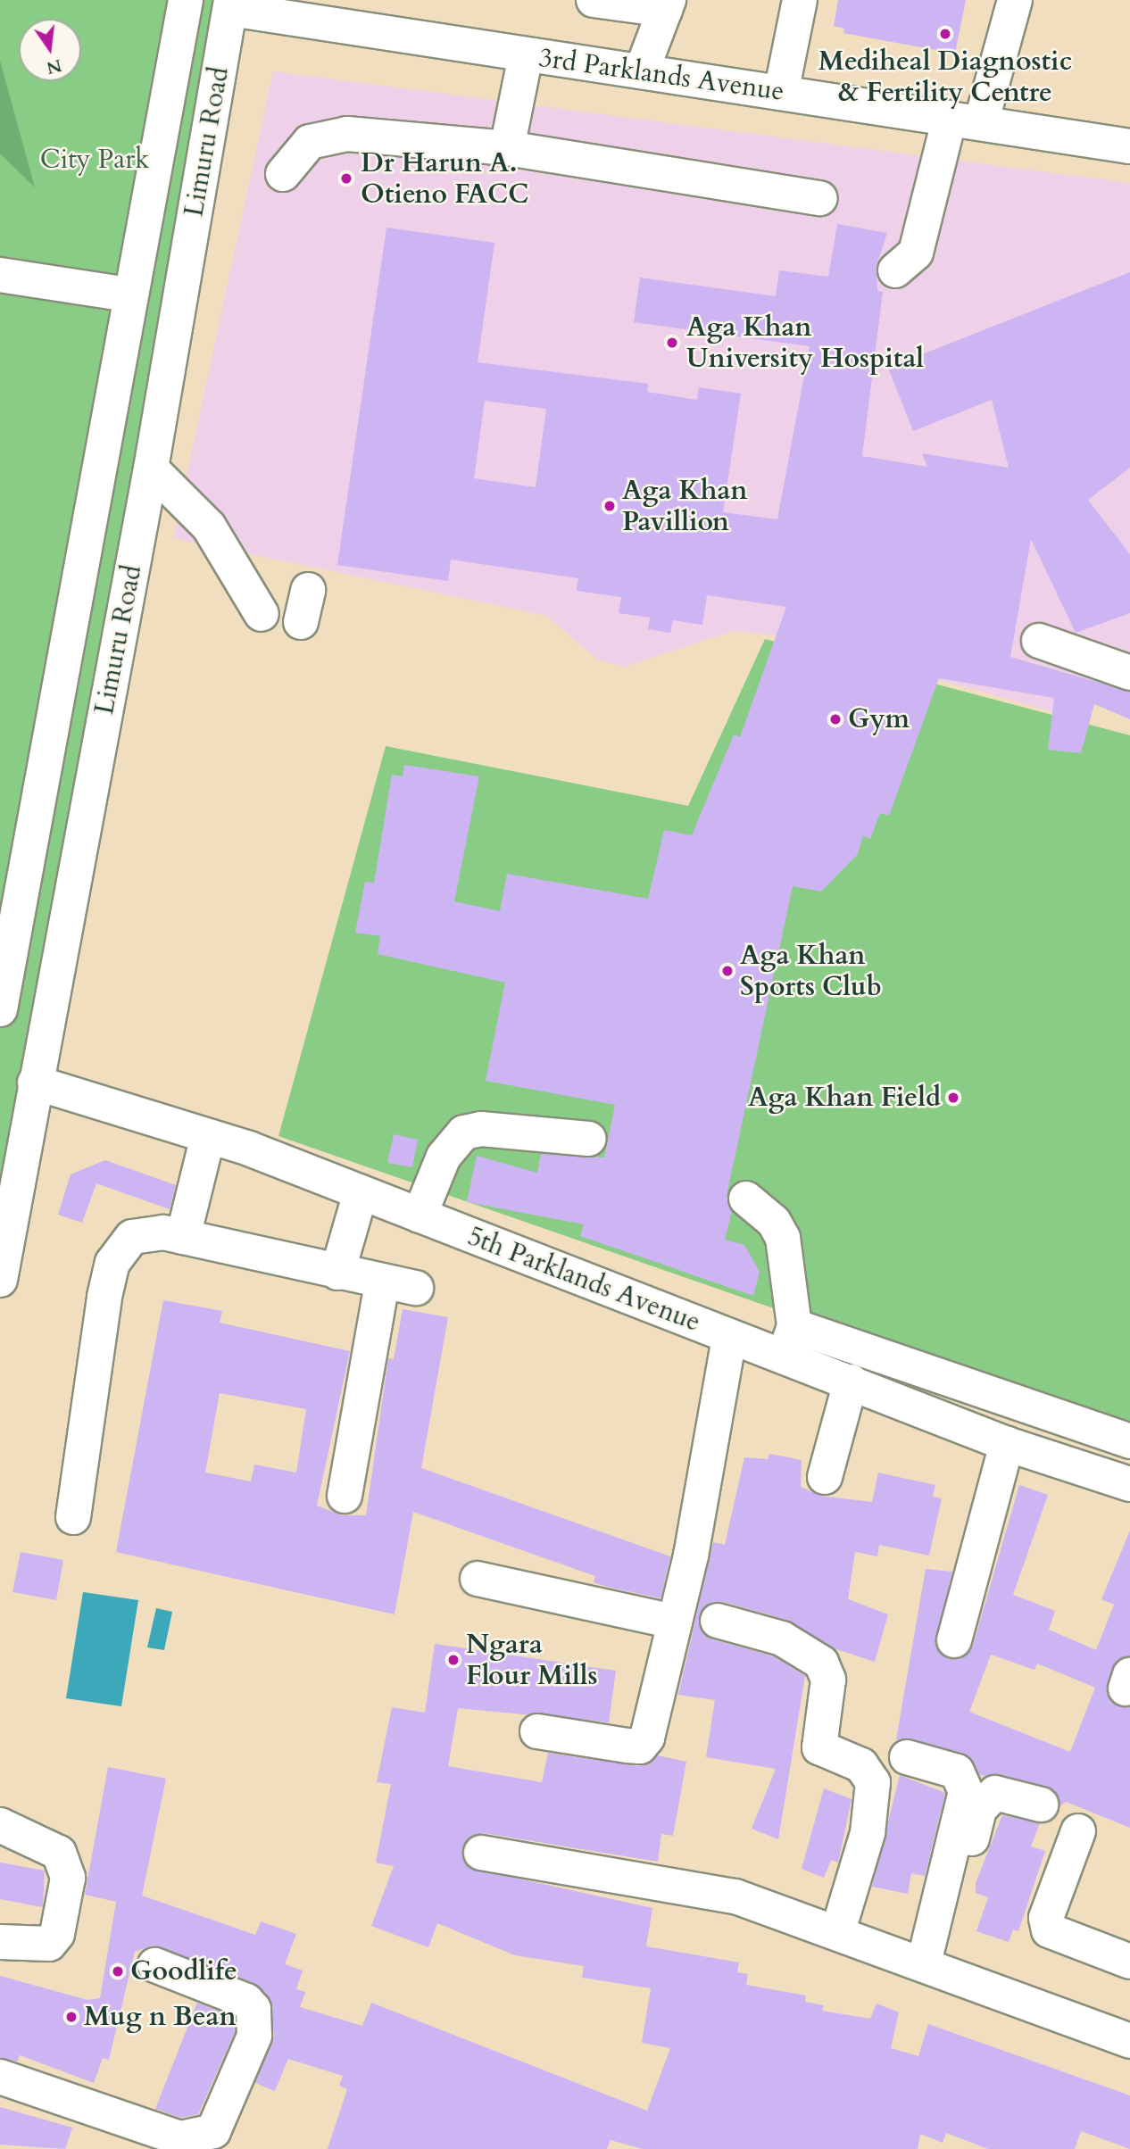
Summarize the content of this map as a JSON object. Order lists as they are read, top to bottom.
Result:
{
  "streets": {
    "street": ["3rd Parklands Avenue", "Limuru Road", "5th Parklands Avenue"]
  },
  "crossings": [
    ["3rd Parklands Avenue", "Limuru Road"],
    ["Limuru Road", "5th Parklands Avenue"]
  ],
  "parks": ["City Park"],
  "places": [
    "Mediheal Diagnostic & Fertility Centre",
    "Dr Harun A. Otieno FACC",
    "Aga Khan University Hospital",
    "Aga Khan Pavillion",
    "Gym",
    "Aga Khan Sports Club",
    "Aga Khan Field",
    "Ngara Flour Mills",
    "Goodlife",
    "Mug n Bean"
  ],
  "north": "bottom"
}
